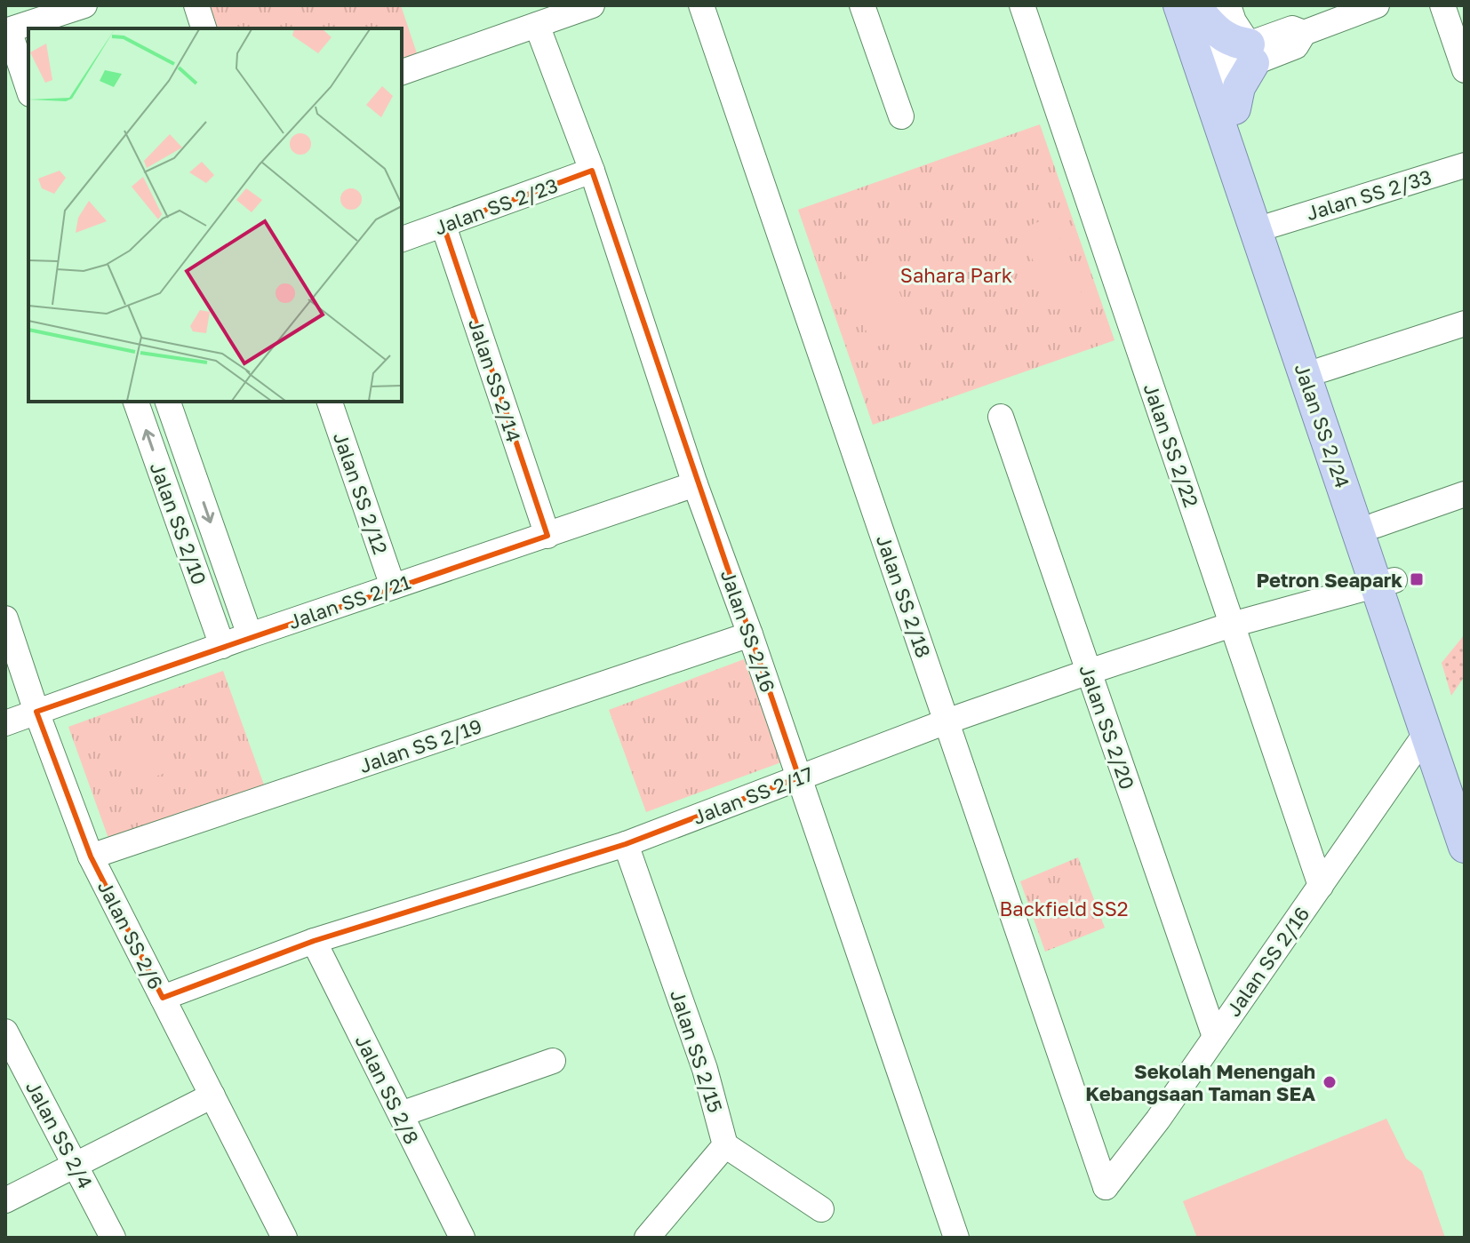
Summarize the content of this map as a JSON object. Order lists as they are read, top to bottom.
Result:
{
  "streets": {
    "main road": ["Jalan SS 2/24"],
    "street": [
      "Jalan SS 2/33",
      "Jalan SS 2/23",
      "Jalan SS 2/14",
      "Jalan SS 2/22",
      "Jalan SS 2/12",
      "Jalan SS 2/10",
      "Jalan SS 2/18",
      "Jalan SS 2/21",
      "Jalan SS 2/16",
      "Jalan SS 2/20",
      "Jalan SS 2/19",
      "Jalan SS 2/17",
      "Jalan SS 2/6",
      "Jalan SS 2/15",
      "Jalan SS 2/8",
      "Jalan SS 2/4"
    ]
  },
  "crossings": [
    ["Jalan SS 2/33", "Jalan SS 2/24"],
    ["Jalan SS 2/23", "Jalan SS 2/14"],
    ["Jalan SS 2/23", "Jalan SS 2/16"],
    ["Jalan SS 2/14", "Jalan SS 2/21"],
    ["Jalan SS 2/24", "Jalan SS 2/16"],
    ["Jalan SS 2/24", "Jalan SS 2/17"],
    ["Jalan SS 2/22", "Jalan SS 2/16"],
    ["Jalan SS 2/22", "Jalan SS 2/17"],
    ["Jalan SS 2/12", "Jalan SS 2/21"],
    ["Jalan SS 2/10", "Jalan SS 2/21"],
    ["Jalan SS 2/18", "Jalan SS 2/16"],
    ["Jalan SS 2/18", "Jalan SS 2/17"],
    ["Jalan SS 2/21", "Jalan SS 2/16"],
    ["Jalan SS 2/21", "Jalan SS 2/6"],
    ["Jalan SS 2/16", "Jalan SS 2/20"],
    ["Jalan SS 2/16", "Jalan SS 2/19"],
    ["Jalan SS 2/16", "Jalan SS 2/17"],
    ["Jalan SS 2/20", "Jalan SS 2/17"],
    ["Jalan SS 2/19", "Jalan SS 2/6"],
    ["Jalan SS 2/17", "Jalan SS 2/6"],
    ["Jalan SS 2/17", "Jalan SS 2/15"],
    ["Jalan SS 2/17", "Jalan SS 2/8"]
  ],
  "parks": ["Sahara Park", "Backfield SS2"],
  "places": {
    "transit": ["Petron Seapark"],
    "other": ["Sekolah Menengah Kebangsaan Taman SEA"]
  }
}
